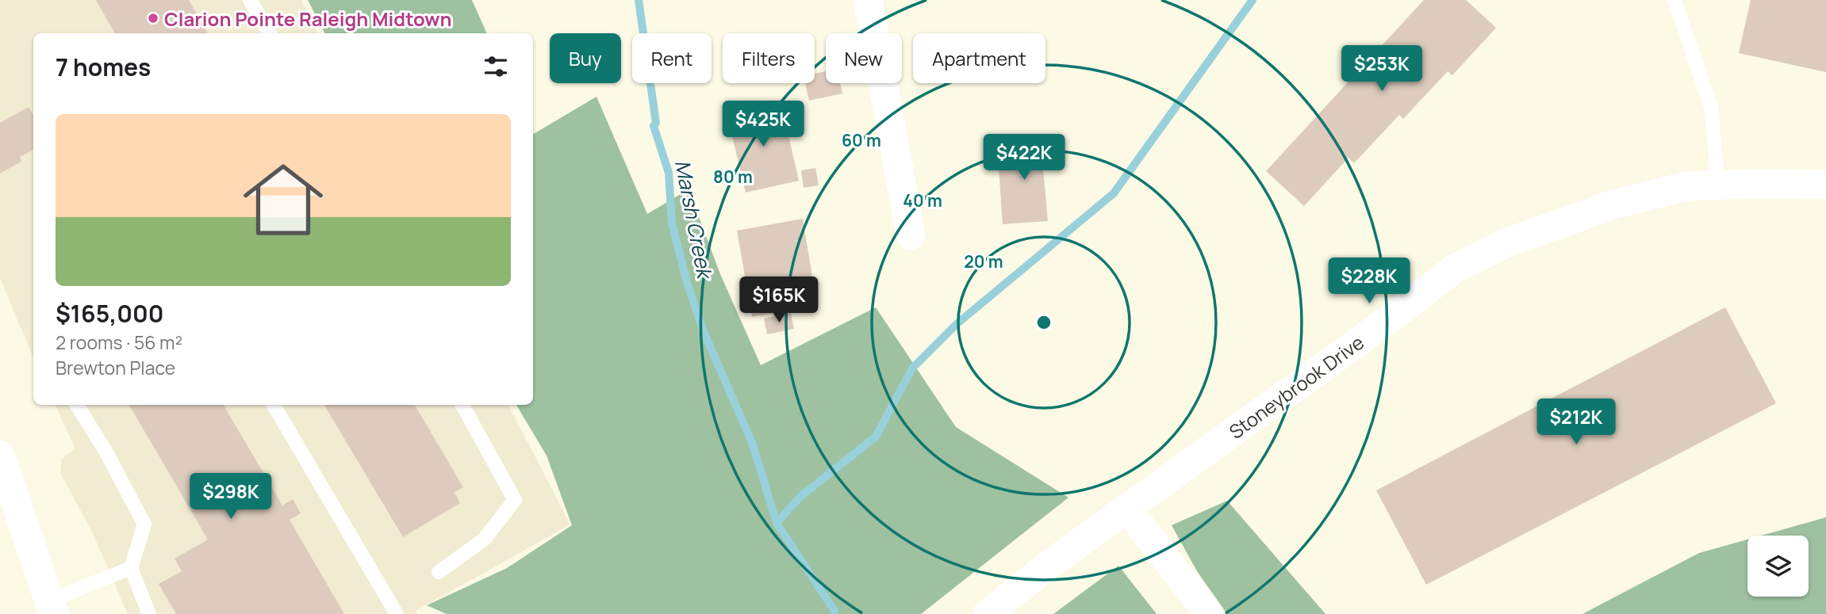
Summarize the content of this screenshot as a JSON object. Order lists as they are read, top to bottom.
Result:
{
  "streets": {
    "street": ["Stoneybrook Drive"]
  },
  "water": ["Marsh Creek"],
  "places": ["Clarion Pointe Raleigh Midtown"],
  "page": {
    "chip": [
      "Buy",
      "Rent",
      "Filters",
      "New",
      "Apartment"
    ],
    "heading": "7 homes",
    "price": [
      "$253K",
      "$425K",
      "$422K",
      "$228K",
      "$165K",
      "$212K",
      "$298K"
    ],
    "list": [
      {
        "name": "$165,000",
        "note": "2 rooms · 56 m² · Brewton Place"
      }
    ]
  },
  "rings": [
    "60 m",
    "80 m",
    "40 m",
    "20 m"
  ]
}
